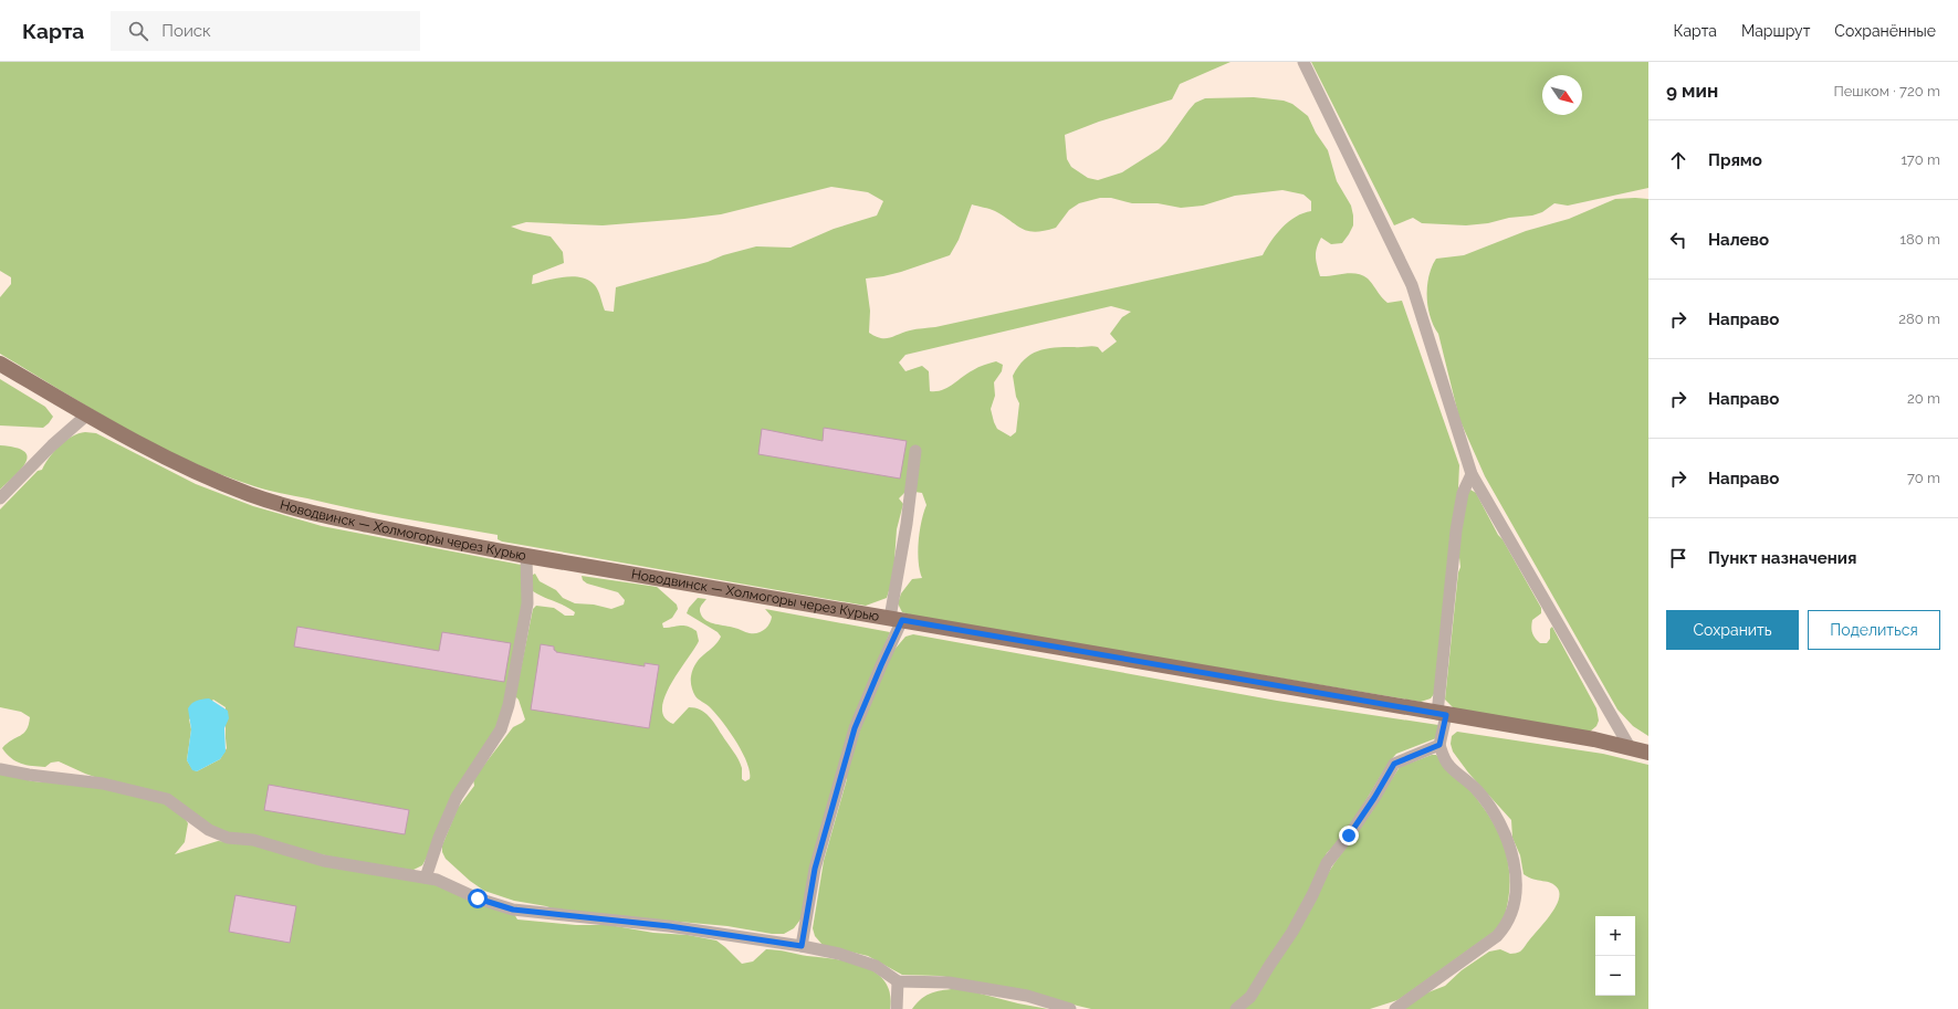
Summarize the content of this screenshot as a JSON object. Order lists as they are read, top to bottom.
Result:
{
  "streets": {
    "main road": ["Новодвинск — Холмогоры через Курью"]
  },
  "north": "bottom right",
  "page": {
    "header": "Карта",
    "search": "Поиск",
    "nav": ["Карта", "Маршрут", "Сохранённые"],
    "heading": ["9 мин", "Пешком · 720 m"],
    "list": [
      ["Прямо", "170 m"],
      ["Налево", "180 m"],
      ["Направо", "280 m"],
      ["Направо", "20 m"],
      ["Направо", "70 m"],
      "Пункт назначения"
    ],
    "buttons": ["Сохранить", "Поделиться"],
    "map_buttons": ["+", "−"]
  }
}
